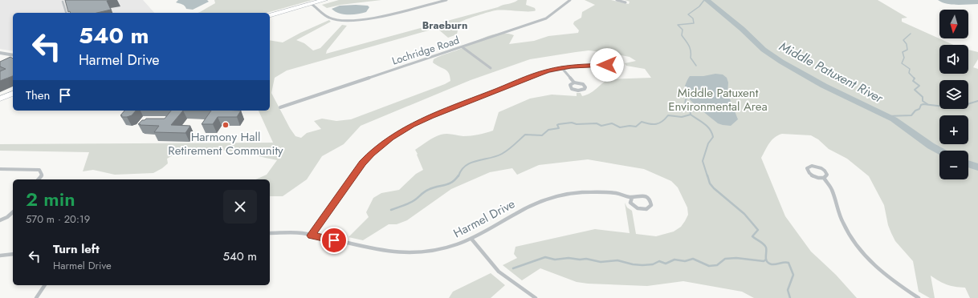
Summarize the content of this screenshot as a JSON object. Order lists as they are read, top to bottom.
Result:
{
  "streets": {
    "street": ["Lochridge Road", "Harmel Drive"]
  },
  "districts": ["Braeburn"],
  "water": ["Middle Patuxent River"],
  "parks": ["Middle Patuxent Environmental Area"],
  "places": ["Harmony Hall Retirement Community"],
  "north": "bottom",
  "page": {
    "map_buttons": ["+", "−"],
    "turn": ["540 m", "Harmel Drive"],
    "then": "Then",
    "heading": ["2 min", "570 m · 20:19"],
    "list": [
      {
        "name": "Turn left",
        "note": "Harmel Drive",
        "value": "540 m"
      }
    ]
  }
}
